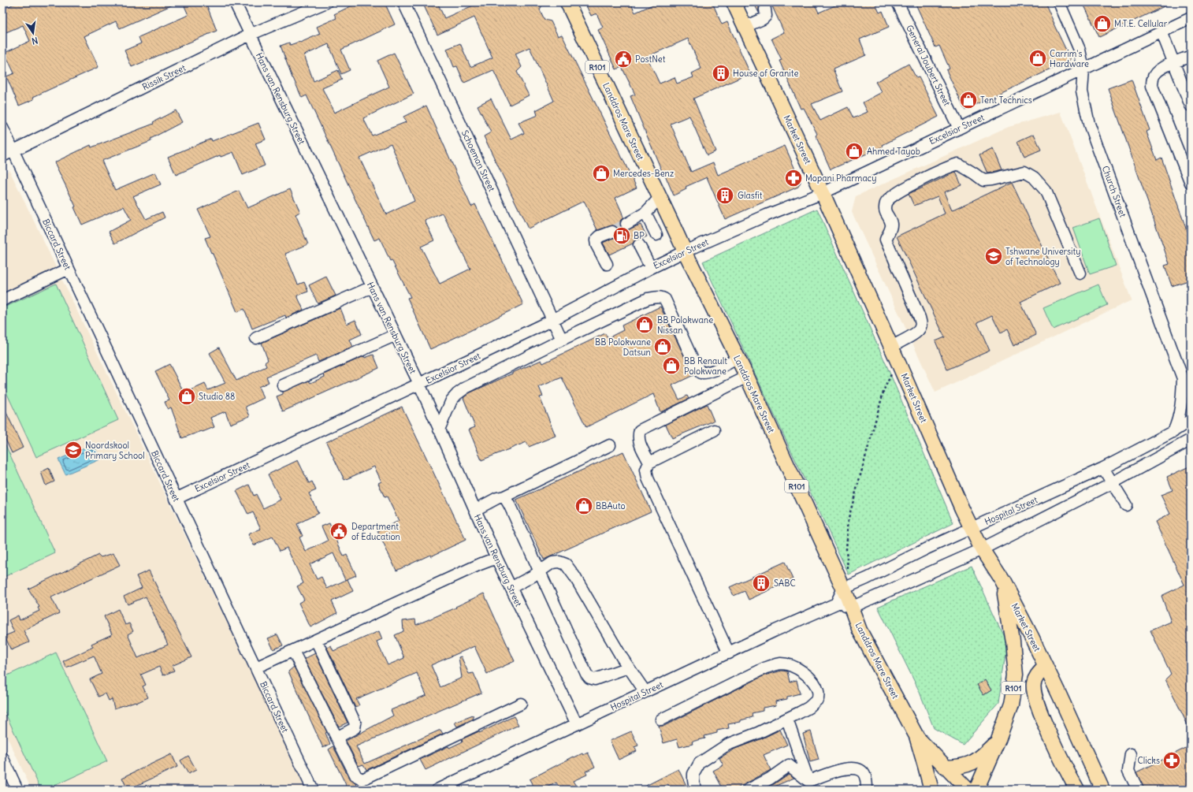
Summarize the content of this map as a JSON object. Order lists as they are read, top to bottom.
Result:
{
  "streets": {
    "main road": ["R101", "Landdros Mare Street", "Market Street"],
    "street": [
      "General Joubert Street",
      "Rissik Street",
      "Hans van Rensburg Street",
      "Excelsior Street",
      "Schoeman Street",
      "Church Street",
      "Biccard Street",
      "Hospital Street"
    ]
  },
  "crossings": [
    ["General Joubert Street", "Excelsior Street"],
    ["R101", "Market Street"],
    ["Rissik Street", "Hans van Rensburg Street"],
    ["Rissik Street", "Biccard Street"],
    ["Hans van Rensburg Street", "Excelsior Street"],
    ["Hans van Rensburg Street", "Hospital Street"],
    ["Landdros Mare Street", "Excelsior Street"],
    ["Landdros Mare Street", "Hospital Street"],
    ["Excelsior Street", "Market Street"],
    ["Excelsior Street", "Schoeman Street"],
    ["Excelsior Street", "Church Street"],
    ["Excelsior Street", "Biccard Street"],
    ["Market Street", "Hospital Street"],
    ["Church Street", "Hospital Street"]
  ],
  "places": {
    "shop": [
      "M.T.E. Cellular",
      "Carrim's Hardware",
      "Tent Technics",
      "Ahmed Tayob",
      "Mercedes-Benz",
      "BB Polokwane Nissan",
      "BB Polokwane Datsun",
      "BB Renault Polokwane",
      "Studio 88",
      "BBAuto"
    ],
    "public building": ["PostNet", "Department of Education"],
    "building": ["House of Granite", "Glasfit", "SABC"],
    "pharmacy": ["Mopani Pharmacy", "Clicks"],
    "fuel station": ["BP"],
    "school or university": ["Tshwane University of Technology", "Noordskool Primary School"]
  },
  "north": "bottom"
}
